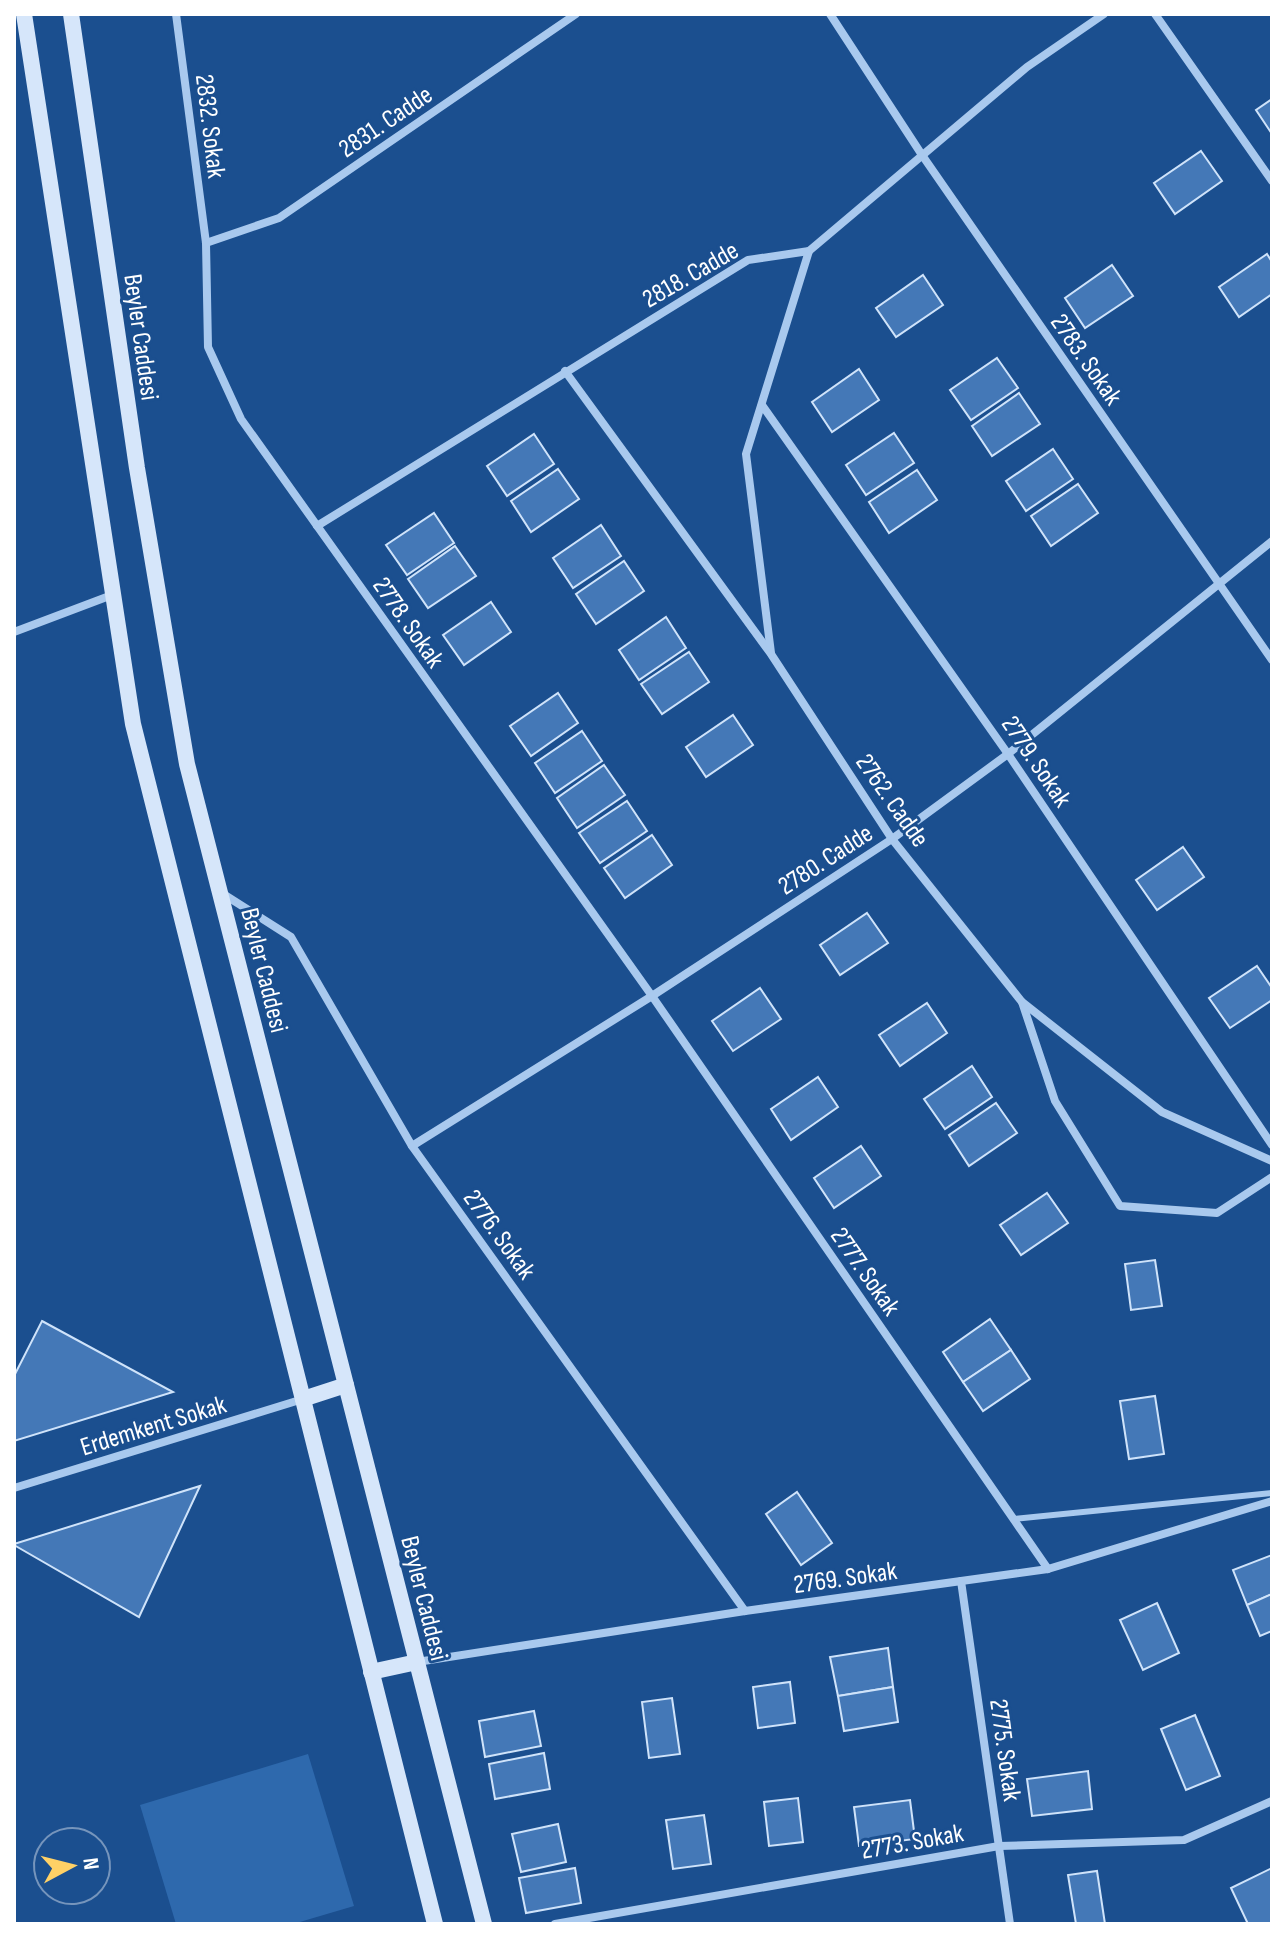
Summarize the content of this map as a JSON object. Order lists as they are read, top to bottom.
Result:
{
  "streets": {
    "main road": ["Beyler Caddesi"],
    "street": [
      "2831. Cadde",
      "2832. Sokak",
      "2818. Cadde",
      "2783. Sokak",
      "2778. Sokak",
      "2779. Sokak",
      "2762. Cadde",
      "2780. Cadde",
      "2776. Sokak",
      "2777. Sokak",
      "Erdemkent Sokak",
      "2769. Sokak",
      "2775. Sokak",
      "2773. Sokak"
    ]
  },
  "crossings": [
    ["2831. Cadde", "2832. Sokak"],
    ["2831. Cadde", "2778. Sokak"],
    ["2832. Sokak", "2778. Sokak"],
    ["2818. Cadde", "2778. Sokak"],
    ["2818. Cadde", "2762. Cadde"],
    ["Beyler Caddesi", "2776. Sokak"],
    ["Beyler Caddesi", "2769. Sokak"],
    ["2783. Sokak", "2780. Cadde"],
    ["2778. Sokak", "2780. Cadde"],
    ["2778. Sokak", "2777. Sokak"],
    ["2779. Sokak", "2780. Cadde"],
    ["2762. Cadde", "2780. Cadde"],
    ["2780. Cadde", "2776. Sokak"],
    ["2780. Cadde", "2777. Sokak"],
    ["2776. Sokak", "2769. Sokak"],
    ["2777. Sokak", "2769. Sokak"],
    ["2769. Sokak", "2775. Sokak"],
    ["2775. Sokak", "2773. Sokak"]
  ],
  "north": "right"
}
